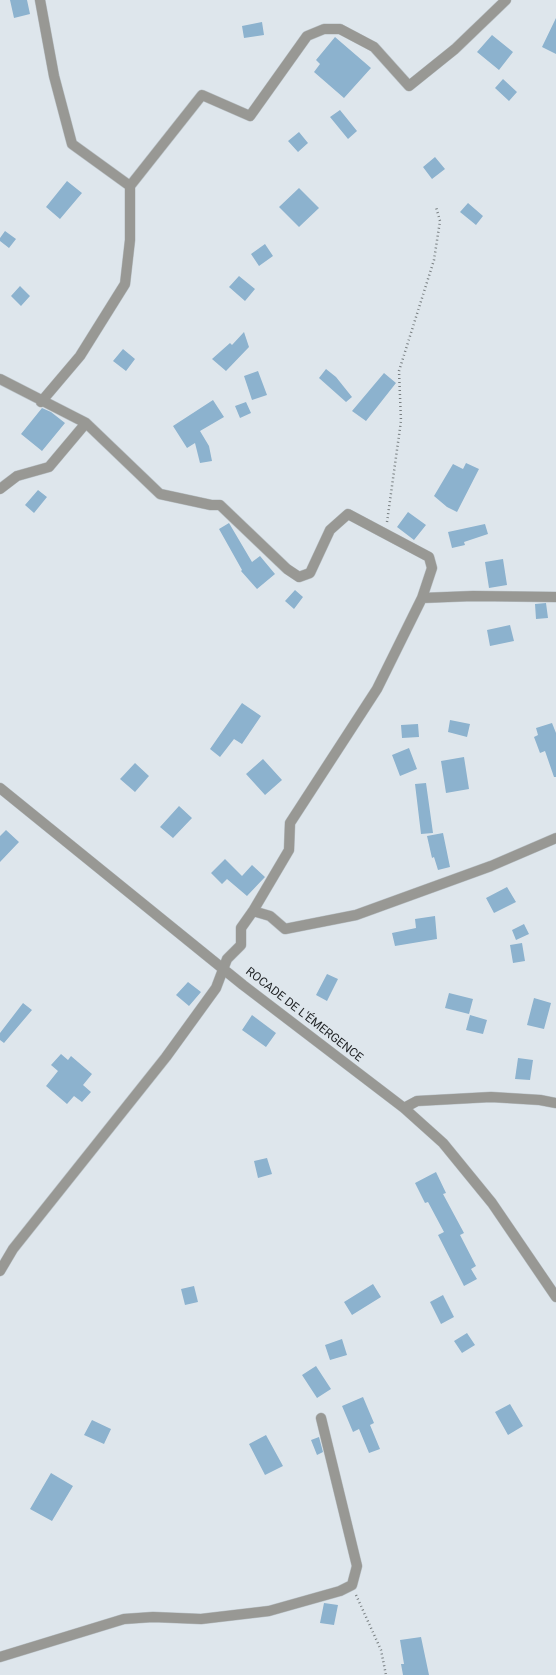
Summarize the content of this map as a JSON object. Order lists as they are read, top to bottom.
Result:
{
  "streets": {
    "street": ["ROCADE DE L'ÉMERGENCE"]
  }
}
